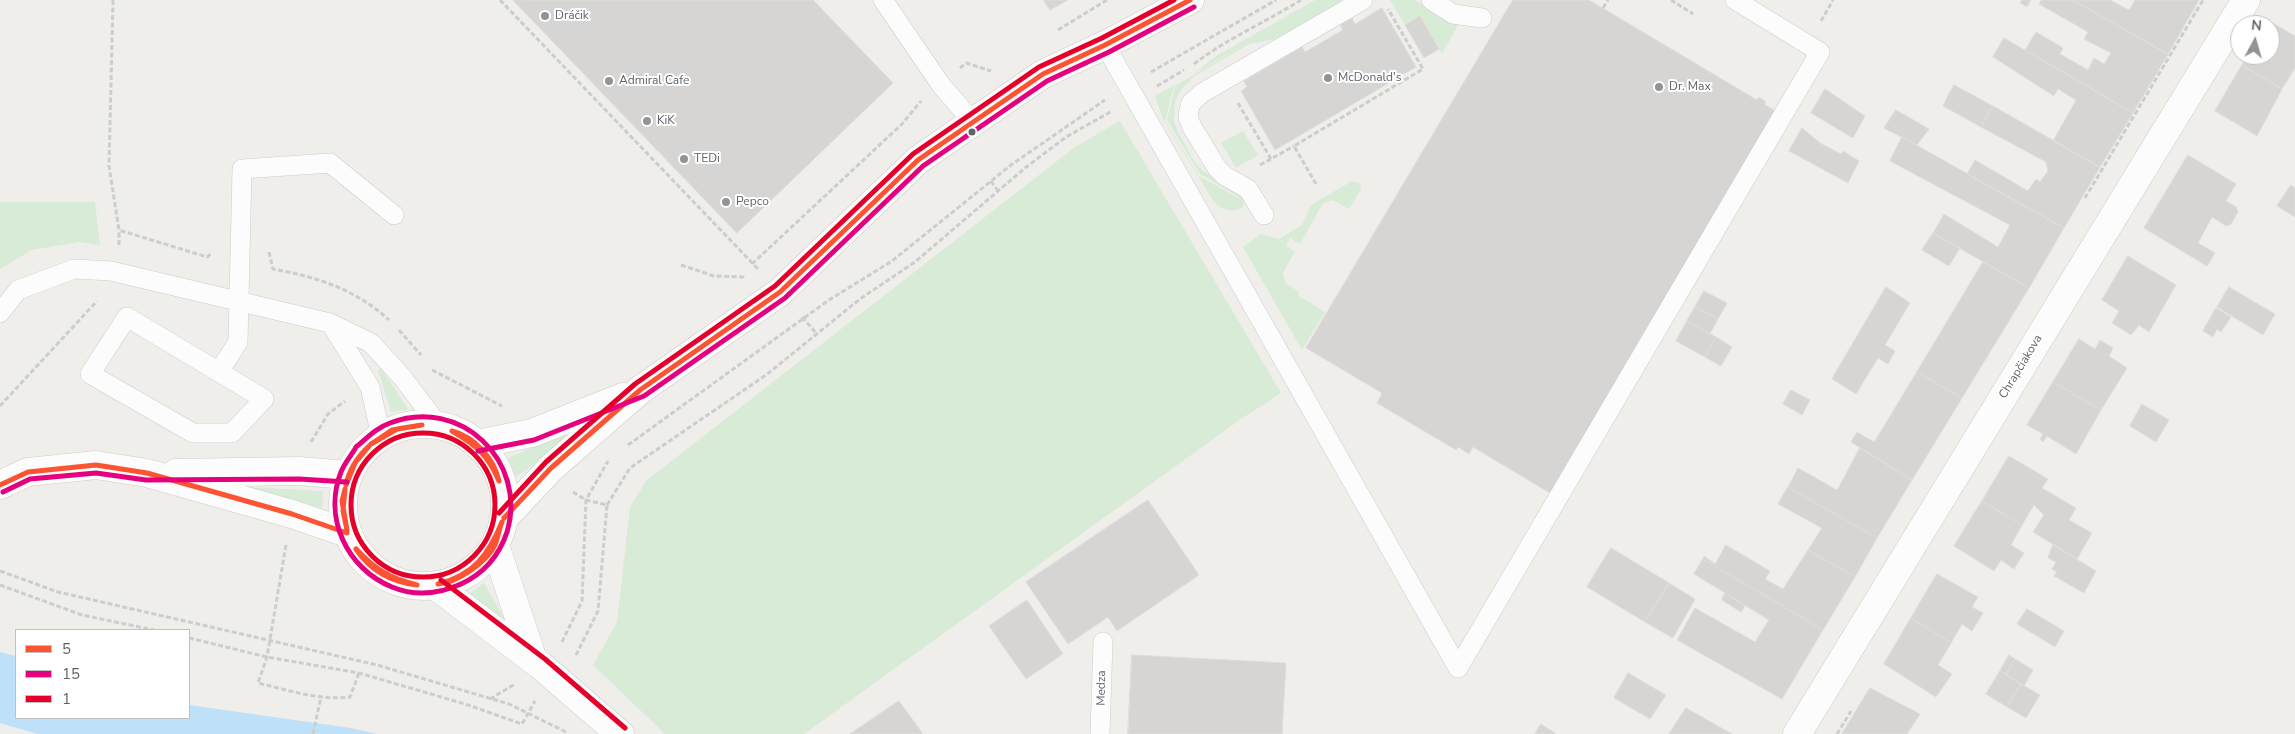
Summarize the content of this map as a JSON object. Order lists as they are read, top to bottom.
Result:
{
  "streets": {
    "street": ["Chrapčiakova"],
    "lane": ["Medza"]
  },
  "places": [
    "Dráčik",
    "McDonald's",
    "Admiral Cafe",
    "Dr. Max",
    "KiK",
    "TEDi",
    "Pepco"
  ],
  "lines": ["transit line 5", "transit line 1", "transit line 15"],
  "legend": ["5", "15", "1"],
  "north": "top"
}
